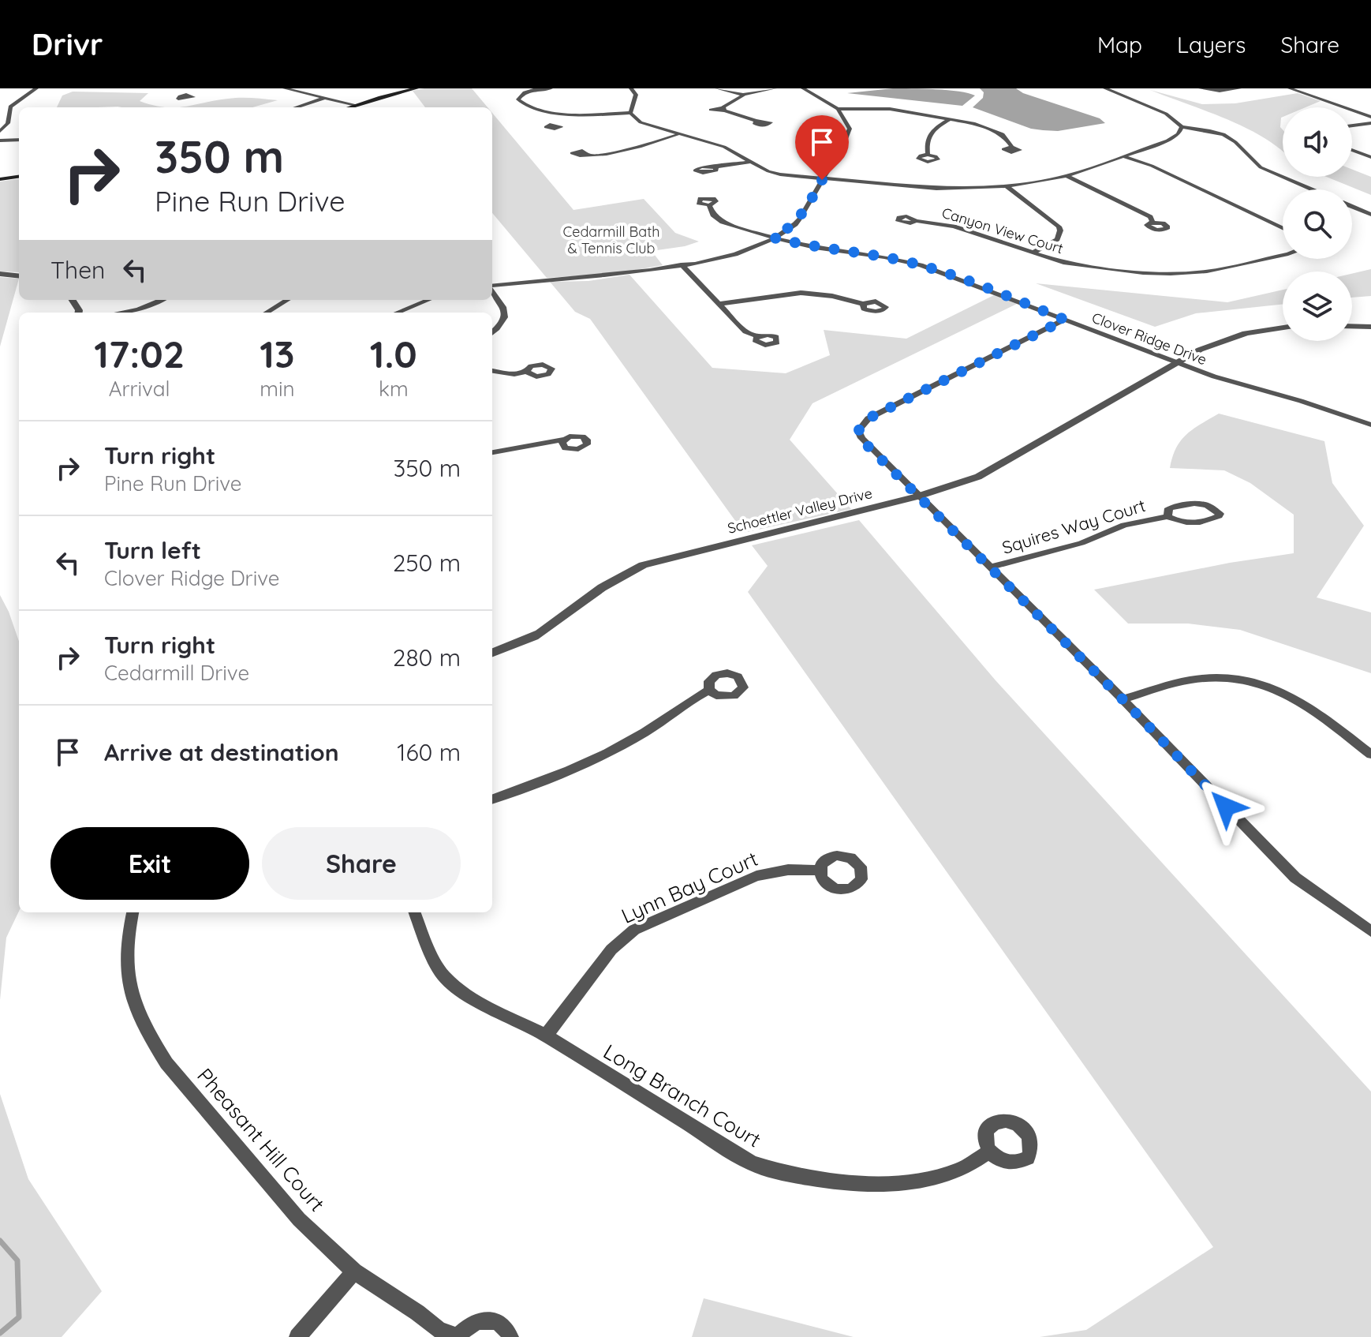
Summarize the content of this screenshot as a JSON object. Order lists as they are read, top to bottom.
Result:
{
  "streets": {
    "street": [
      "Canyon View Court",
      "Clover Ridge Drive",
      "Schoettler Valley Drive",
      "Squires Way Court",
      "Lynn Bay Court",
      "Long Branch Court",
      "Pheasant Hill Court"
    ]
  },
  "crossings": [
    ["Clover Ridge Drive", "Schoettler Valley Drive"],
    ["Lynn Bay Court", "Long Branch Court"]
  ],
  "parks": ["Cedarmill Bath & Tennis Club"],
  "page": {
    "header": "Drivr",
    "nav": ["Map", "Layers", "Share"],
    "turn": ["350 m", "Pine Run Drive"],
    "then": "Then",
    "eta": [
      "17:02",
      "Arrival",
      "13",
      "min",
      "1.0",
      "km"
    ],
    "list": [
      {
        "name": "Turn right",
        "note": "Pine Run Drive",
        "value": "350 m"
      },
      {
        "name": "Turn left",
        "note": "Clover Ridge Drive",
        "value": "250 m"
      },
      {
        "name": "Turn right",
        "note": "Cedarmill Drive",
        "value": "280 m"
      },
      {
        "name": "Arrive at destination",
        "value": "160 m"
      }
    ],
    "buttons": ["Exit", "Share"]
  }
}
